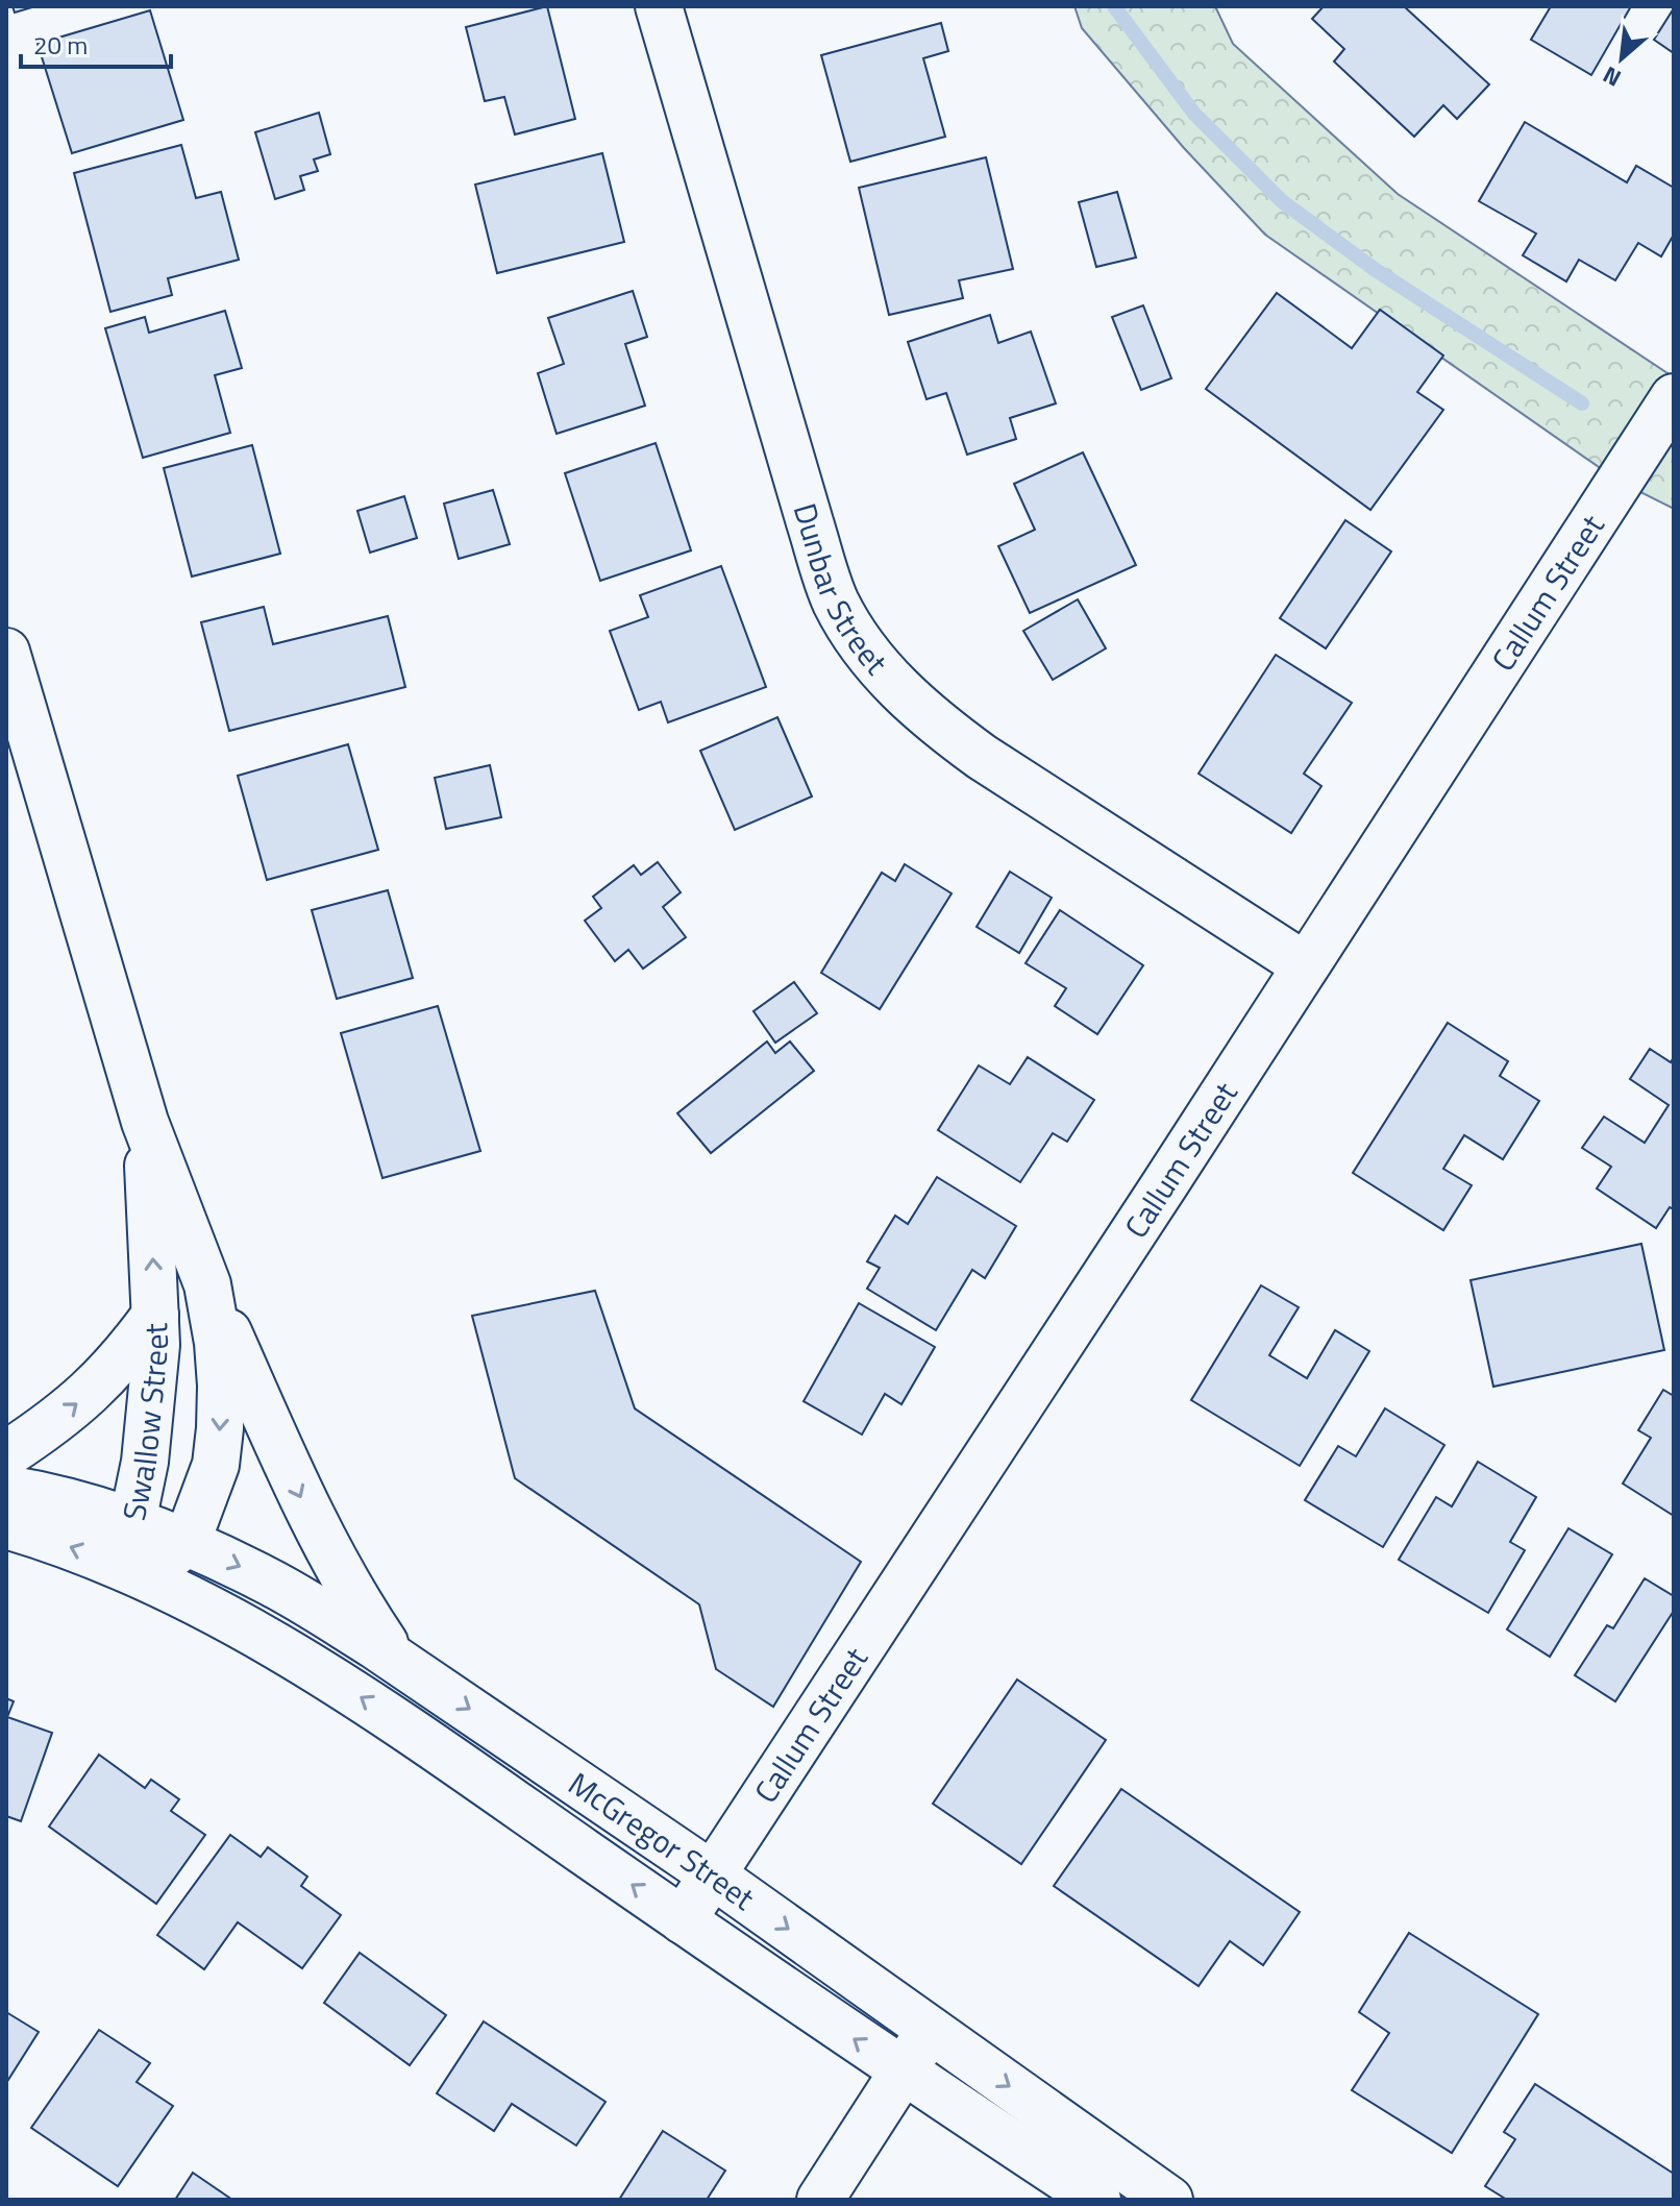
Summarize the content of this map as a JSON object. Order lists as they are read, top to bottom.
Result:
{
  "streets": {
    "street": [
      "Dunbar Street",
      "Callum Street",
      "Swallow Street",
      "McGregor Street"
    ]
  },
  "crossings": [
    ["Dunbar Street", "Callum Street"],
    ["Callum Street", "McGregor Street"],
    ["Swallow Street", "McGregor Street"]
  ],
  "scale_bar": "20 m",
  "north": "bottom left"
}
